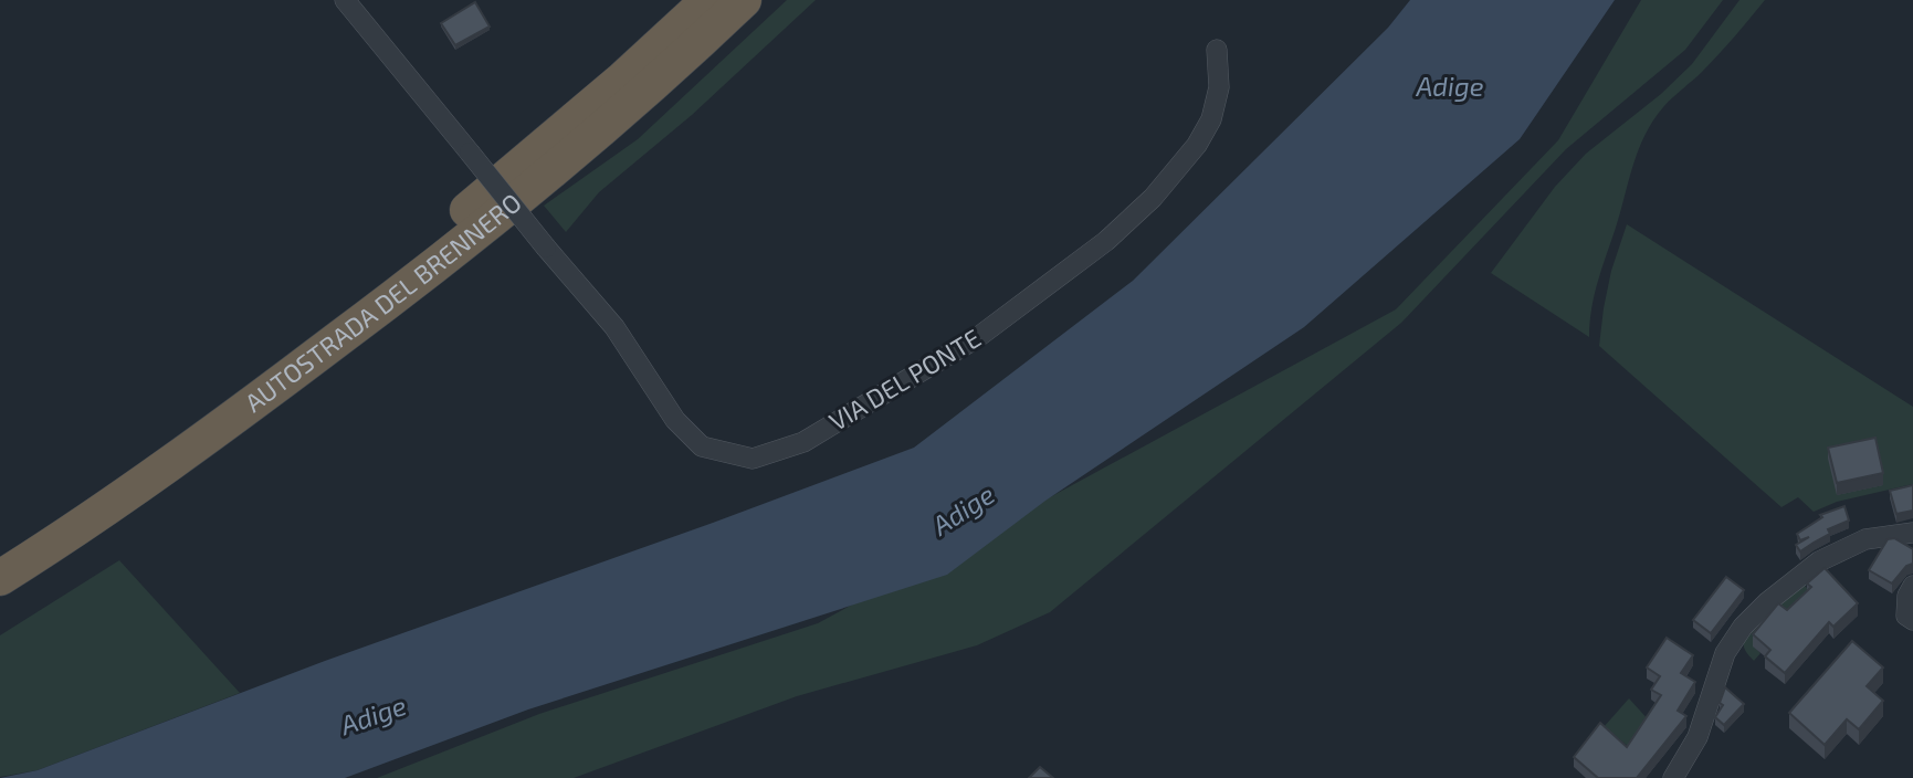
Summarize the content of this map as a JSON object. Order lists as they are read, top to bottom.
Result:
{
  "streets": {
    "highway": ["AUTOSTRADA DEL BRENNERO"],
    "street": ["VIA DEL PONTE"]
  },
  "water": ["Adige"]
}
